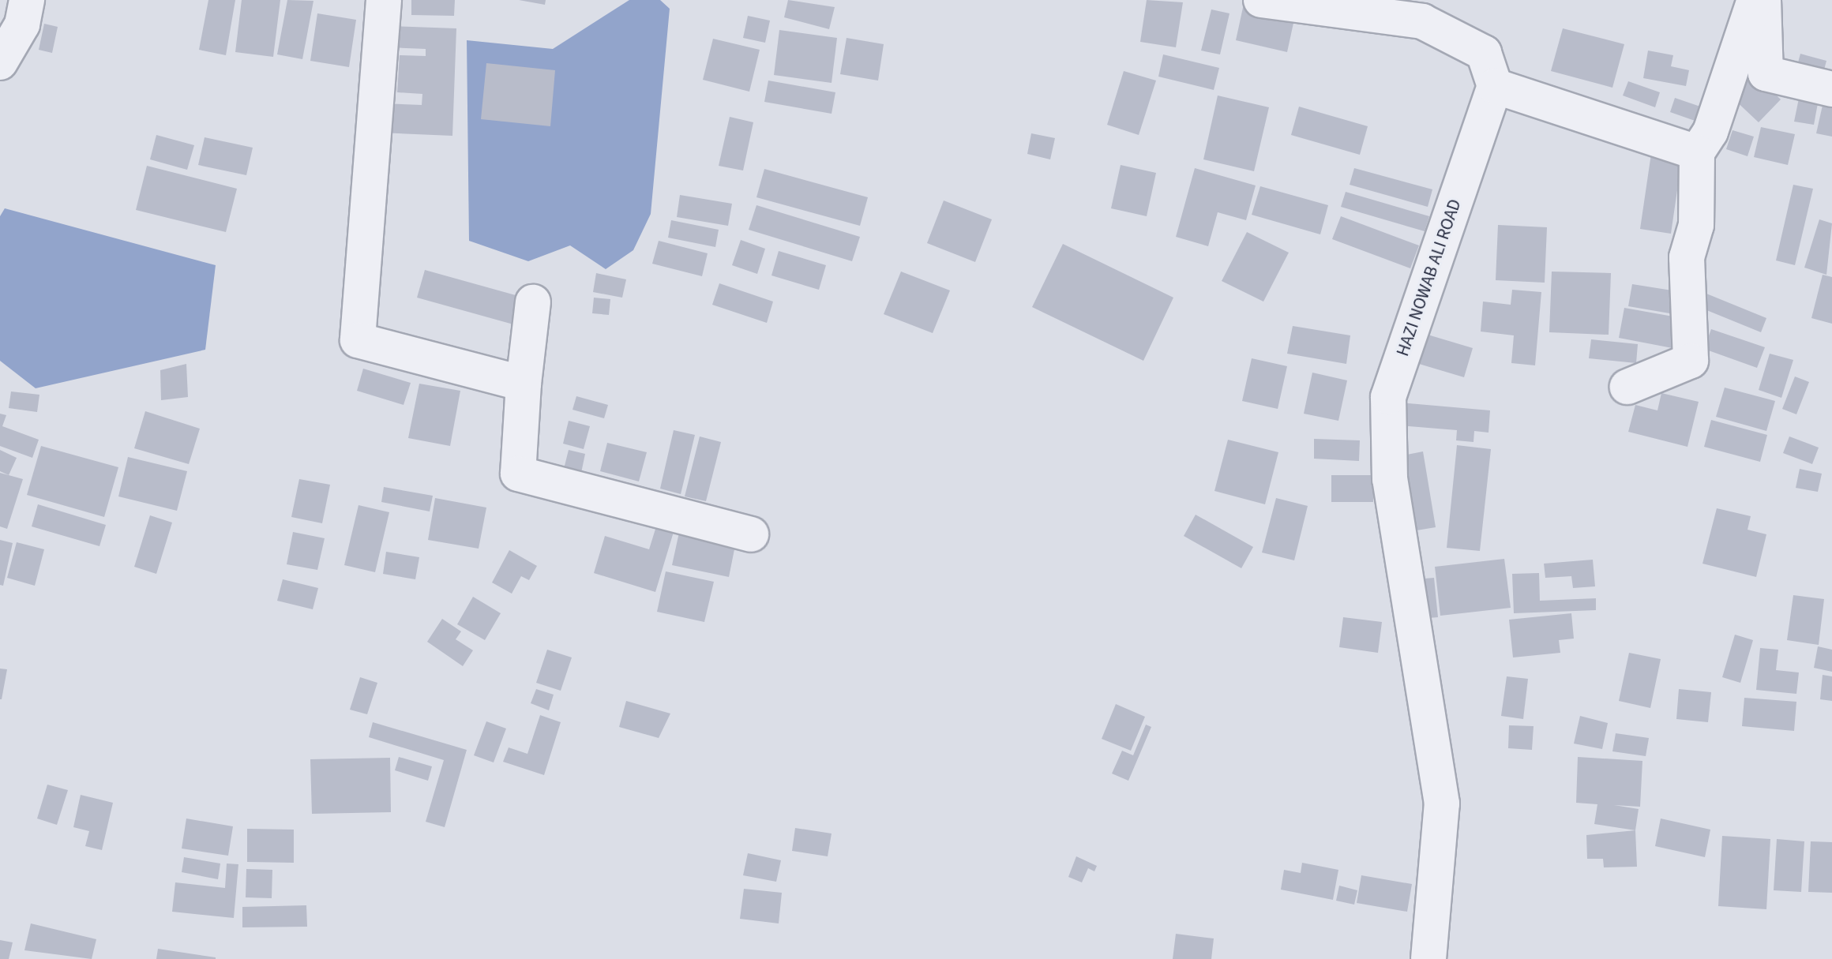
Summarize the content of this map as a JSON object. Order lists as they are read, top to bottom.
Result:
{
  "streets": {
    "street": ["HAZI NOWAB ALI ROAD"]
  }
}
